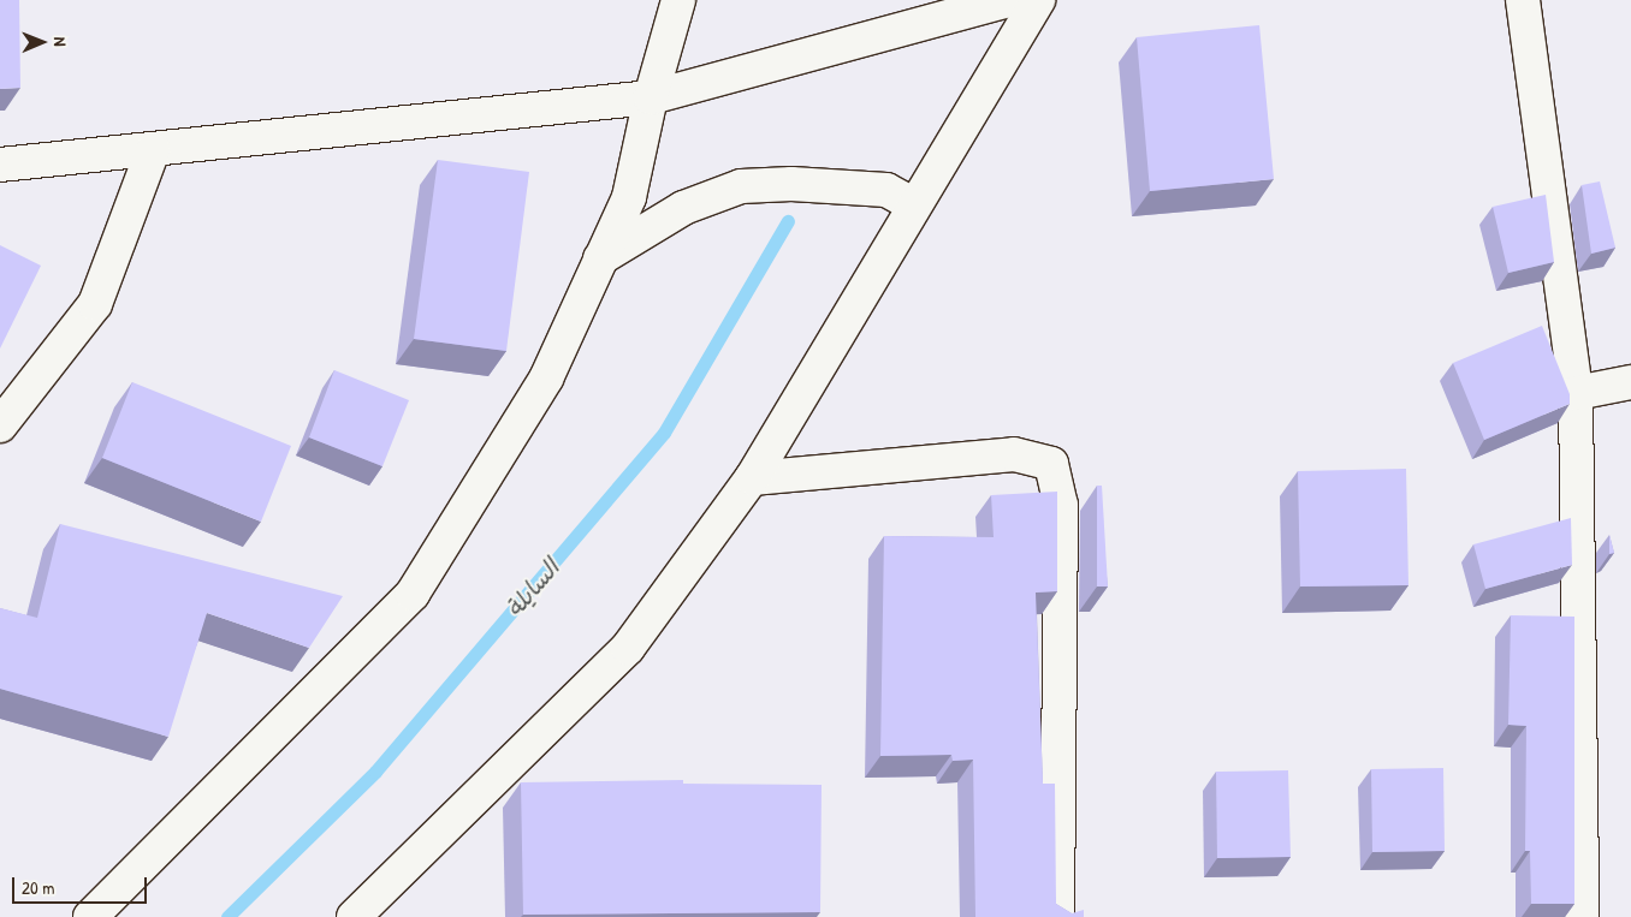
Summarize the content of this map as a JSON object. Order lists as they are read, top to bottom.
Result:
{
  "water": ["السايلة"],
  "scale_bar": "20 m",
  "north": "right"
}
